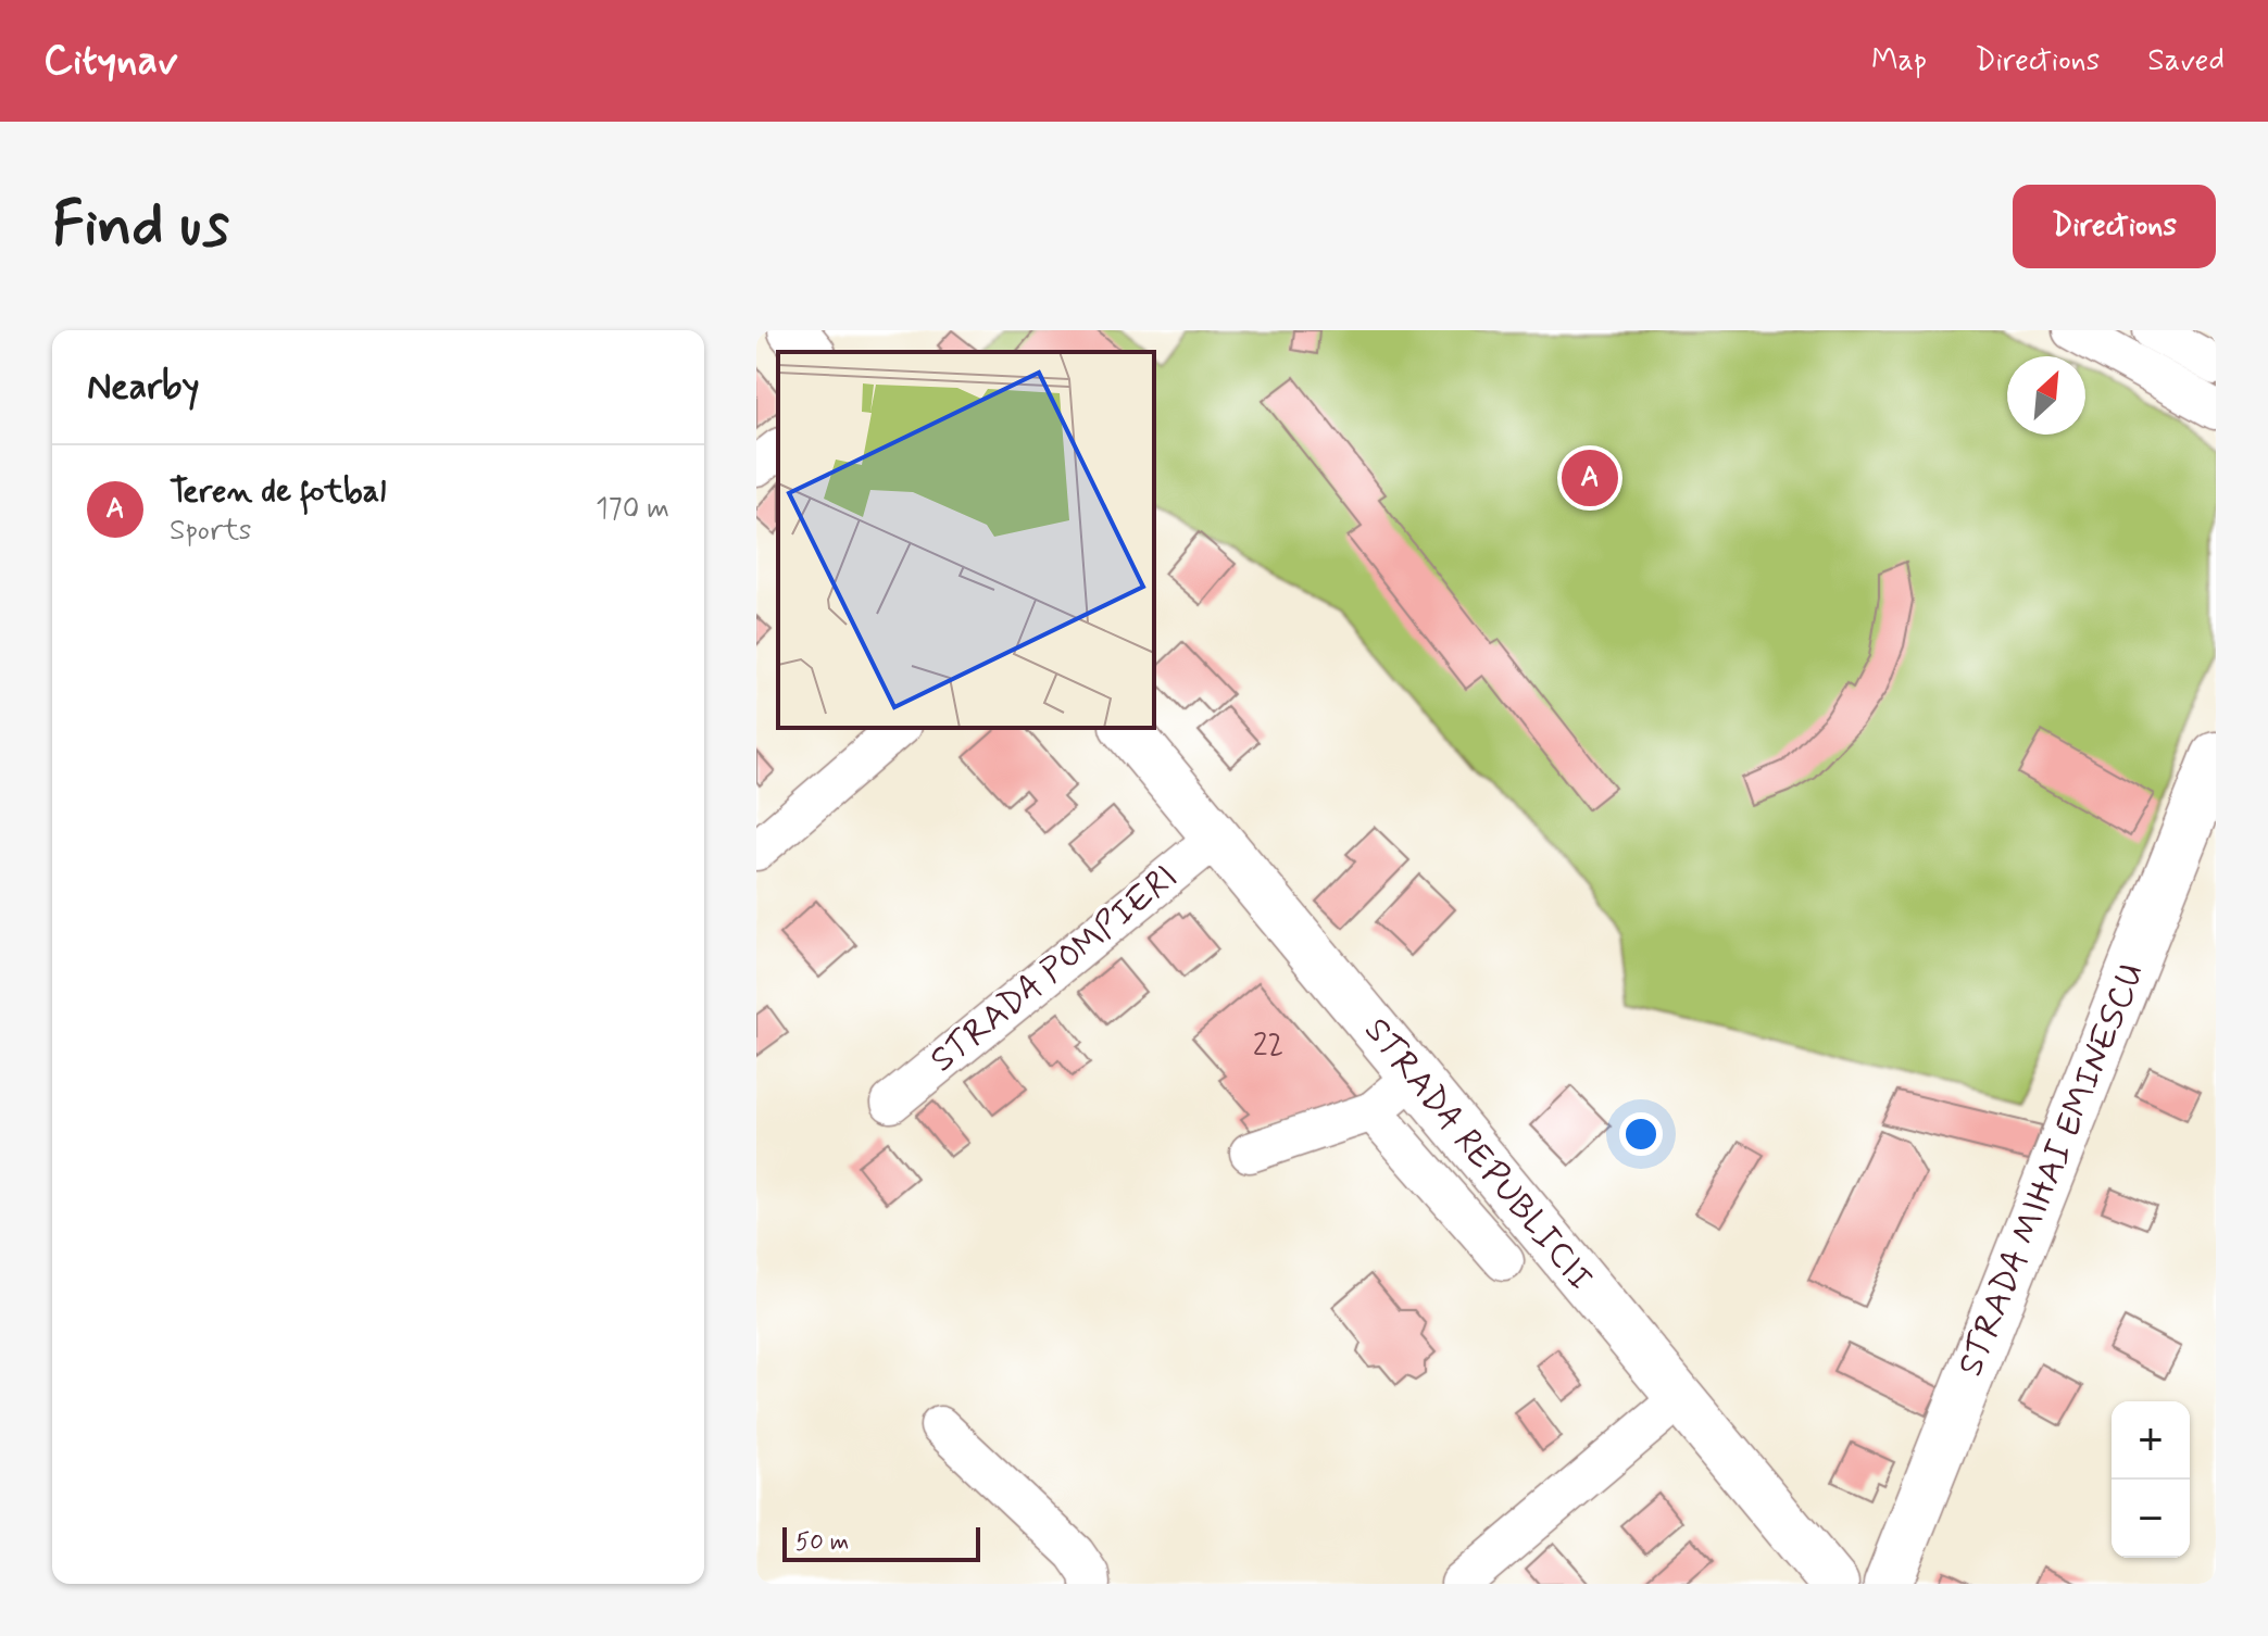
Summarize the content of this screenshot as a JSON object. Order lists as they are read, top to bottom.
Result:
{
  "streets": {
    "main road": ["STRADA REPUBLICII", "STRADA MIHAI EMINESCU"],
    "street": ["STRADA POMPIERI"]
  },
  "crossings": [
    ["STRADA POMPIERI", "STRADA REPUBLICII"]
  ],
  "house_numbers": ["22"],
  "scale_bar": "50 m",
  "north": "top right",
  "page": {
    "header": "Citynav",
    "nav": ["Map", "Directions", "Saved"],
    "buttons": "Directions",
    "title": "Find us",
    "heading": "Nearby",
    "list": [
      {
        "mark": "A",
        "name": "Teren de fotbal",
        "note": "Sports",
        "value": "170 m"
      }
    ],
    "pins": "A",
    "map_buttons": ["+", "−"],
    "scale": "50 m"
  }
}
